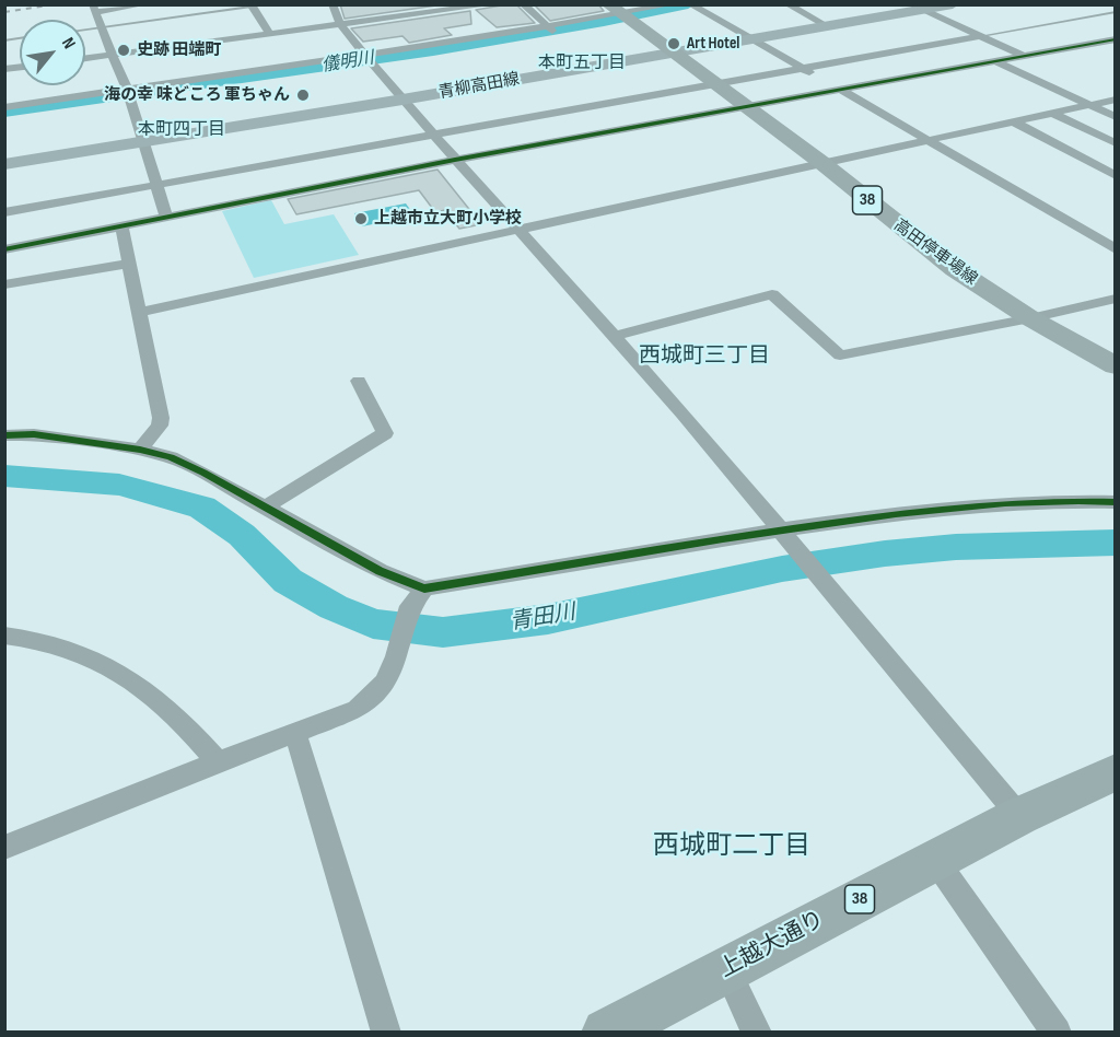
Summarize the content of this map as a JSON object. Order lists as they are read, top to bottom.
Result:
{
  "streets": {
    "main road": [
      "青柳高田線",
      "38",
      "高田停車場線",
      "上越大通り"
    ]
  },
  "crossings": [
    ["青柳高田線", "高田停車場線"]
  ],
  "districts": [
    "本町五丁目",
    "本町四丁目",
    "西城町三丁目",
    "西城町二丁目"
  ],
  "water": ["儀明川", "青田川"],
  "places": [
    "Art Hotel",
    "史跡 田端町",
    "海の幸 味どころ 軍ちゃん",
    "上越市立大町小学校"
  ],
  "north": "top right"
}
